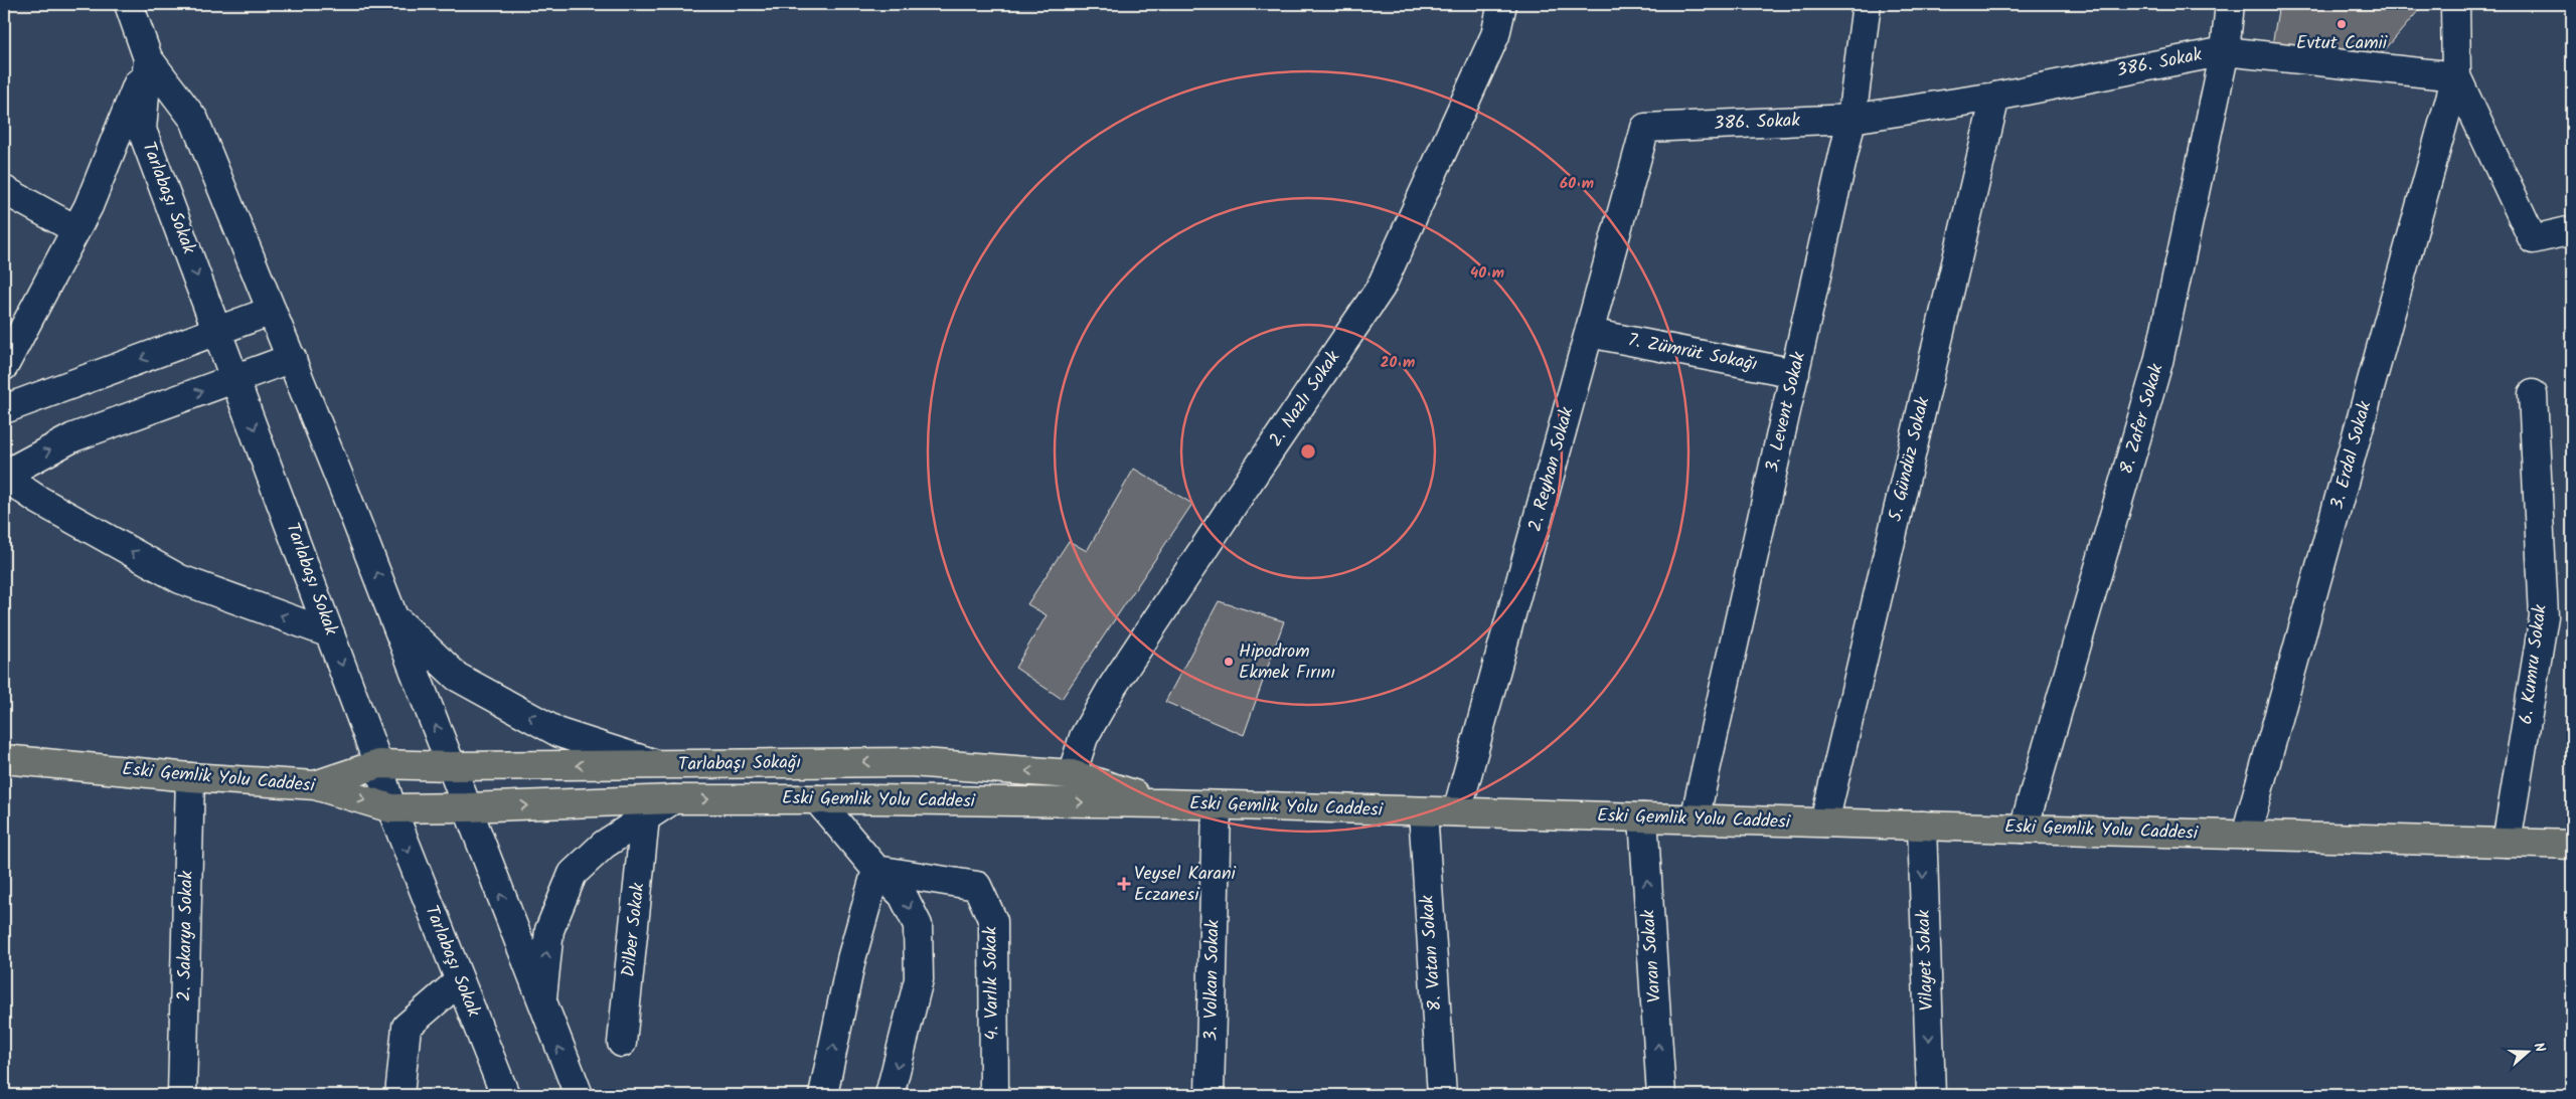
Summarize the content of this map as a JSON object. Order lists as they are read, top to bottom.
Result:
{
  "streets": {
    "main road": ["Tarlabaşı Sokağı", "Eski Gemlik Yolu Caddesi"],
    "street": [
      "386. Sokak",
      "Tarlabaşı Sokak",
      "7. Zümrüt Sokağı",
      "2. Nazlı Sokak",
      "3. Levent Sokak",
      "8. Zafer Sokak",
      "3. Erdal Sokak",
      "5. Gündüz Sokak",
      "2. Reyhan Sokak",
      "6. Kumru Sokak",
      "Dilber Sokak",
      "2. Sakarya Sokak",
      "8. Vatan Sokak",
      "Varan Sokak",
      "Vilayet Sokak",
      "3. Volkan Sokak",
      "4. Varlık Sokak"
    ]
  },
  "crossings": [
    ["386. Sokak", "3. Levent Sokak"],
    ["386. Sokak", "8. Zafer Sokak"],
    ["386. Sokak", "3. Erdal Sokak"],
    ["386. Sokak", "5. Gündüz Sokak"],
    ["386. Sokak", "2. Reyhan Sokak"],
    ["Tarlabaşı Sokak", "Tarlabaşı Sokağı"],
    ["Tarlabaşı Sokak", "Eski Gemlik Yolu Caddesi"],
    ["7. Zümrüt Sokağı", "3. Levent Sokak"],
    ["7. Zümrüt Sokağı", "2. Reyhan Sokak"],
    ["2. Nazlı Sokak", "Tarlabaşı Sokağı"],
    ["3. Levent Sokak", "Eski Gemlik Yolu Caddesi"],
    ["8. Zafer Sokak", "Eski Gemlik Yolu Caddesi"],
    ["3. Erdal Sokak", "Eski Gemlik Yolu Caddesi"],
    ["5. Gündüz Sokak", "Eski Gemlik Yolu Caddesi"],
    ["2. Reyhan Sokak", "Eski Gemlik Yolu Caddesi"],
    ["6. Kumru Sokak", "Eski Gemlik Yolu Caddesi"],
    ["Tarlabaşı Sokağı", "Eski Gemlik Yolu Caddesi"],
    ["Eski Gemlik Yolu Caddesi", "2. Sakarya Sokak"],
    ["Eski Gemlik Yolu Caddesi", "8. Vatan Sokak"],
    ["Eski Gemlik Yolu Caddesi", "Varan Sokak"],
    ["Eski Gemlik Yolu Caddesi", "Vilayet Sokak"],
    ["Eski Gemlik Yolu Caddesi", "3. Volkan Sokak"]
  ],
  "one_way": ["Tarlabaşı Sokağı", "Varan Sokak", "Vilayet Sokak"],
  "places": {
    "other": ["Evtut Camii", "Hipodrom Ekmek Fırını"],
    "health": ["Veysel Karani Eczanesi"]
  },
  "north": "right",
  "rings": ["60 m", "40 m", "20 m"]
}
